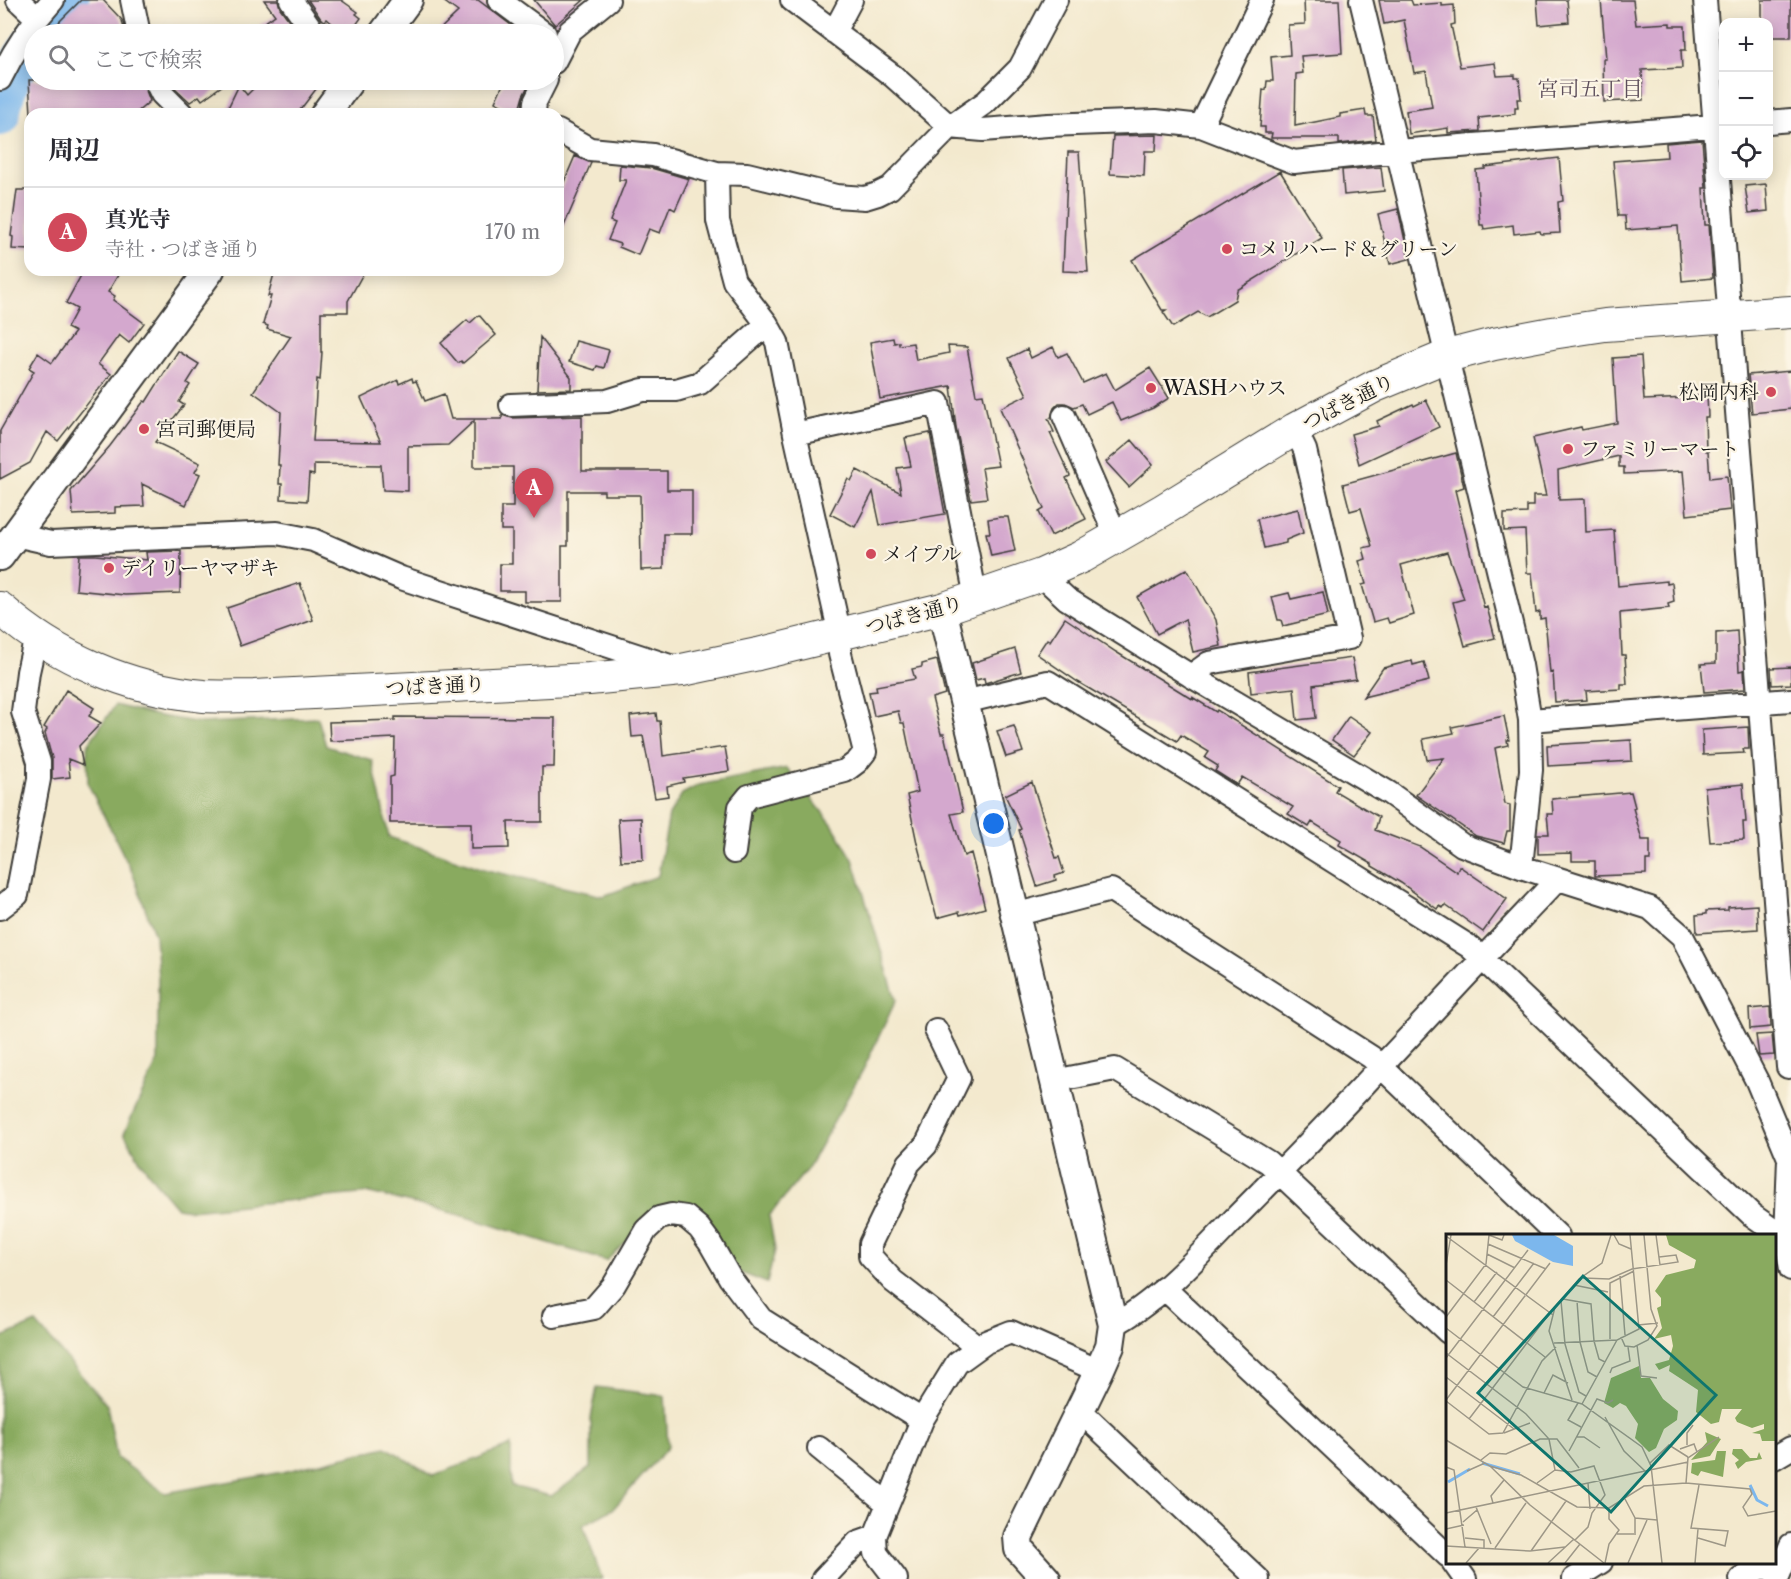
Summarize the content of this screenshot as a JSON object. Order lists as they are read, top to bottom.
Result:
{
  "streets": {
    "main road": ["つばき通り"]
  },
  "districts": ["宮司五丁目"],
  "places": [
    "コメリハード＆グリーン",
    "WASHハウス",
    "松岡内科",
    "宮司郵便局",
    "ファミリーマート",
    "メイプル",
    "デイリーヤマザキ"
  ],
  "page": {
    "map_buttons": ["+", "−"],
    "search": "ここで検索",
    "heading": "周辺",
    "list": [
      {
        "mark": "A",
        "name": "真光寺",
        "note": "寺社 · つばき通り",
        "value": "170 m"
      }
    ],
    "pins": "A"
  }
}
